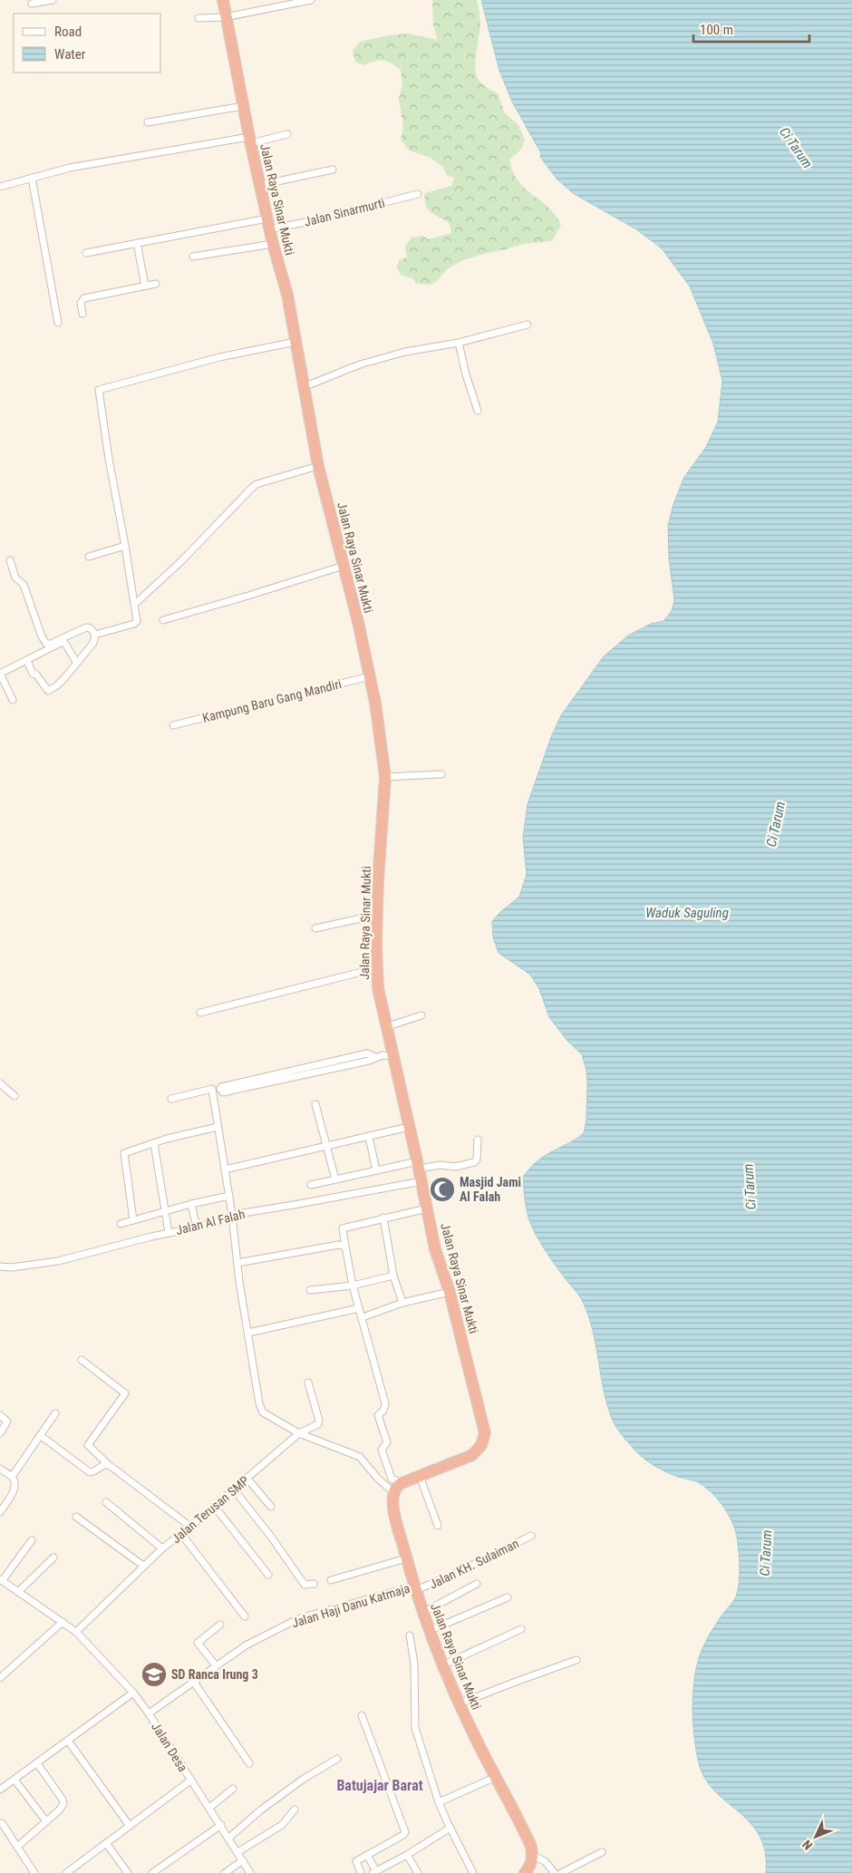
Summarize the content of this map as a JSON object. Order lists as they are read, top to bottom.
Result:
{
  "streets": {
    "highway": ["Jalan Raya Sinar Mukti"],
    "street": [
      "Jalan Sinarmurti",
      "Kampung Baru Gang Mandiri",
      "Jalan Al Falah",
      "Jalan Terusan SMP",
      "Jalan KH. Sulaiman",
      "Jalan Haji Danu Katmaja",
      "Jalan Desa"
    ]
  },
  "crossings": [
    ["Jalan Raya Sinar Mukti", "Jalan Sinarmurti"],
    ["Jalan Raya Sinar Mukti", "Kampung Baru Gang Mandiri"],
    ["Jalan Raya Sinar Mukti", "Jalan Al Falah"],
    ["Jalan Raya Sinar Mukti", "Jalan KH. Sulaiman"],
    ["Jalan Raya Sinar Mukti", "Jalan Haji Danu Katmaja"],
    ["Jalan Terusan SMP", "Jalan Desa"],
    ["Jalan KH. Sulaiman", "Jalan Haji Danu Katmaja"],
    ["Jalan Haji Danu Katmaja", "Jalan Desa"]
  ],
  "districts": ["Batujajar Barat"],
  "water": ["Ci Tarum", "Waduk Saguling"],
  "places": {
    "mosque": ["Masjid Jami Al Falah"],
    "school or university": ["SD Ranca Irung 3"]
  },
  "legend": ["Road", "Water"],
  "scale_bar": "100 m",
  "north": "bottom left"
}
